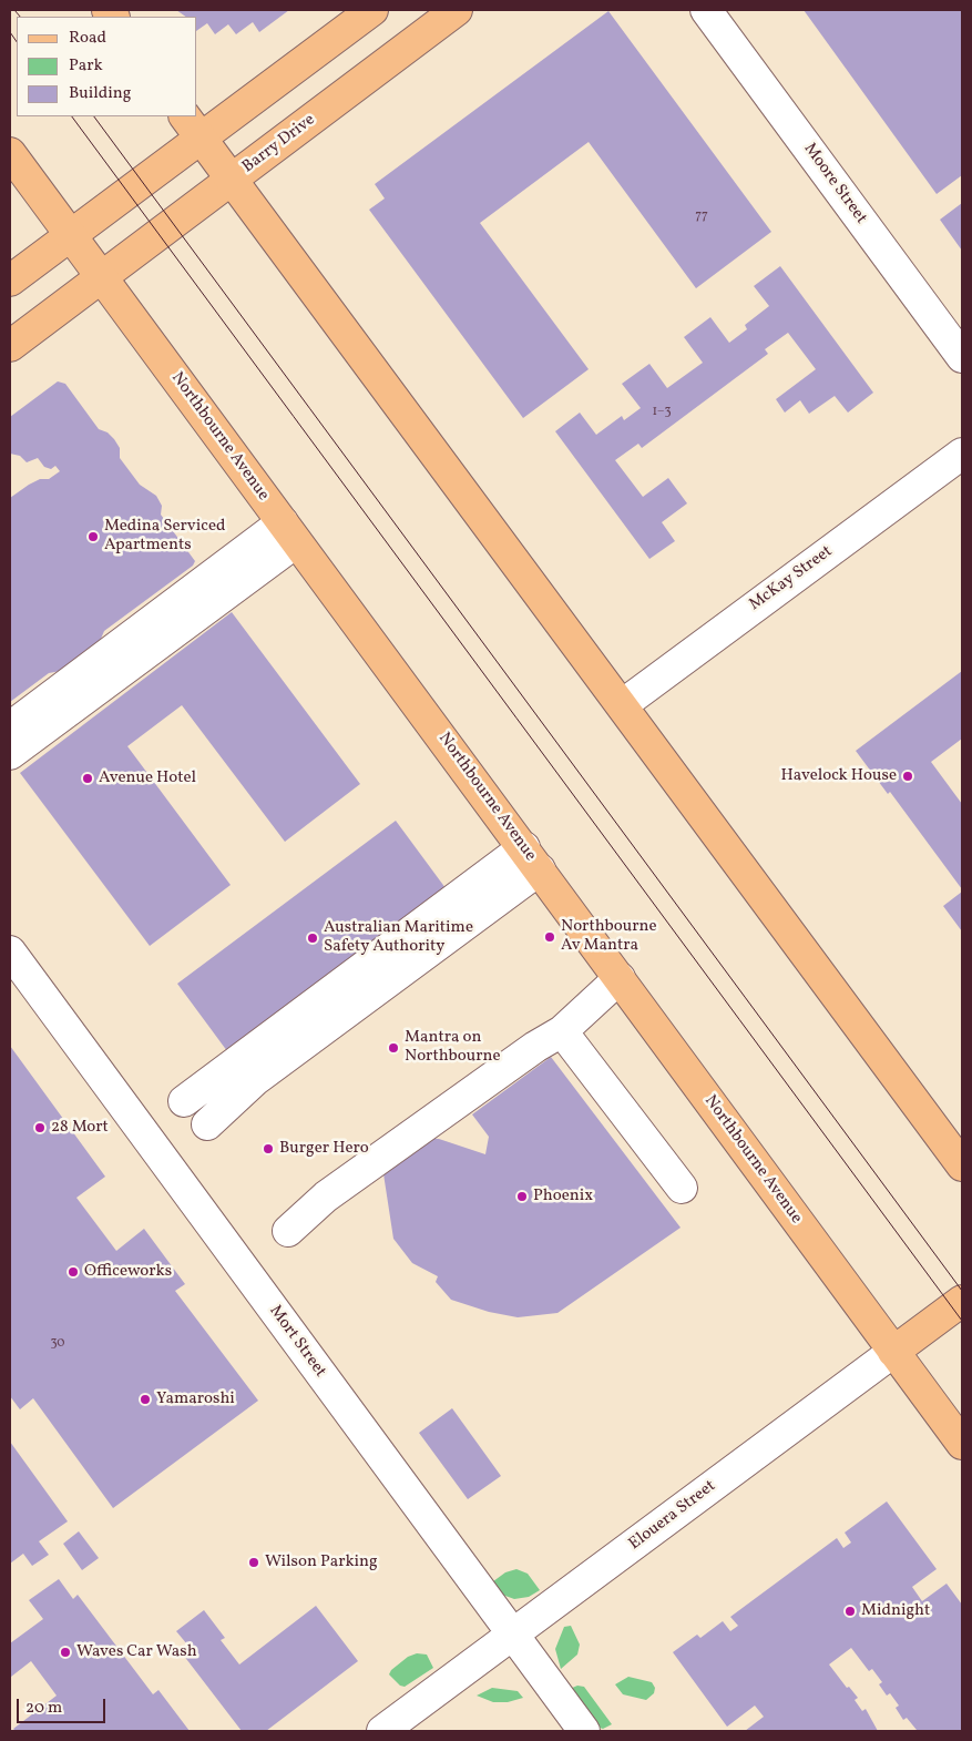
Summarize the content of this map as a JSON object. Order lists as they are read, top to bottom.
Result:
{
  "streets": {
    "main road": ["Barry Drive", "Northbourne Avenue", "Elouera Street"],
    "street": ["Moore Street", "McKay Street", "Mort Street"]
  },
  "crossings": [
    ["Barry Drive", "Northbourne Avenue"],
    ["Northbourne Avenue", "Elouera Street"],
    ["Mort Street", "Elouera Street"]
  ],
  "places": [
    "Medina Serviced Apartments",
    "Havelock House",
    "Avenue Hotel",
    "Northbourne Av Mantra",
    "Australian Maritime Safety Authority",
    "Mantra on Northbourne",
    "28 Mort",
    "Burger Hero",
    "Phoenix",
    "Officeworks",
    "Yamaroshi",
    "Wilson Parking",
    "Midnight",
    "Waves Car Wash"
  ],
  "house_numbers": ["77", "1–3", "30"],
  "legend": ["Road", "Park", "Building"],
  "scale_bar": "20 m"
}
